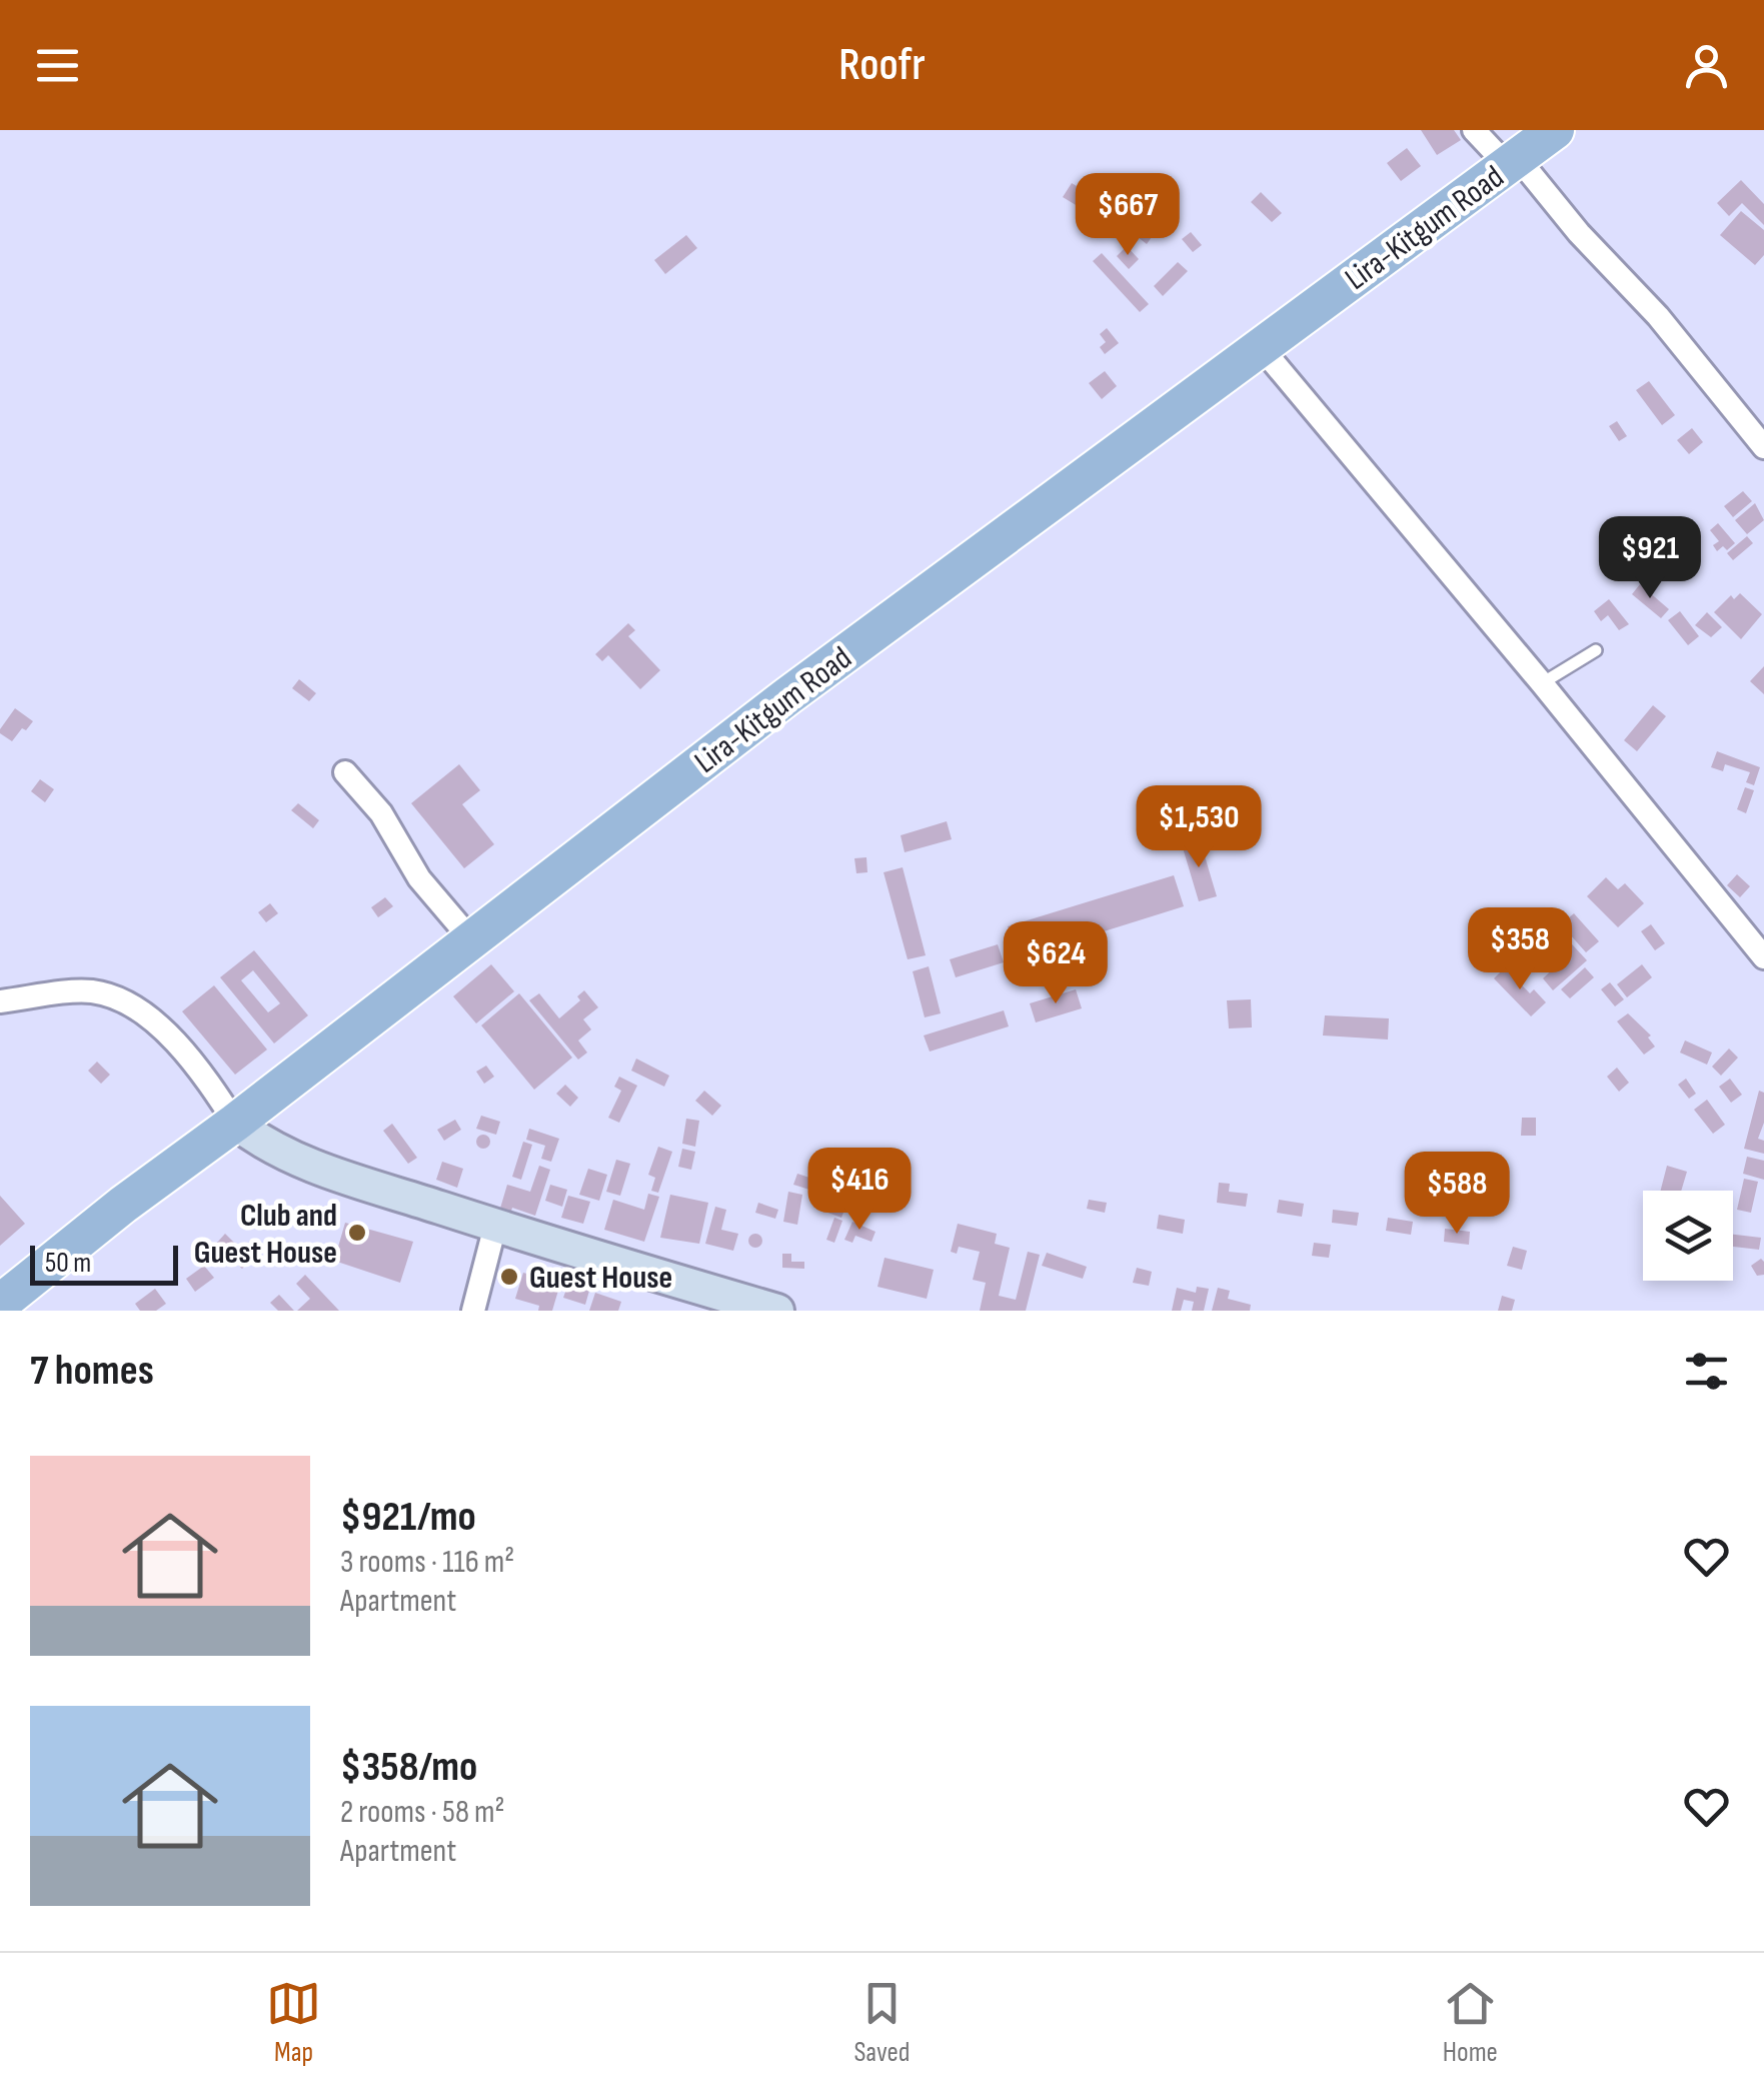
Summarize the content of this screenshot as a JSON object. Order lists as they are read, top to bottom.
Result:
{
  "streets": {
    "main road": ["Lira-Kitgum Road"]
  },
  "places": ["Club and Guest House", "Guest House"],
  "scale_bar": "50 m",
  "page": {
    "header": "Roofr",
    "price": [
      "$667",
      "$921",
      "$1,530",
      "$358",
      "$624",
      "$416",
      "$588"
    ],
    "scale": "50 m",
    "heading": "7 homes",
    "list": [
      {
        "name": "$921/mo",
        "note": "3 rooms · 116 m² · Apartment"
      },
      {
        "name": "$358/mo",
        "note": "2 rooms · 58 m² · Apartment"
      }
    ],
    "tabs": ["Map", "Saved", "Home"]
  }
}
